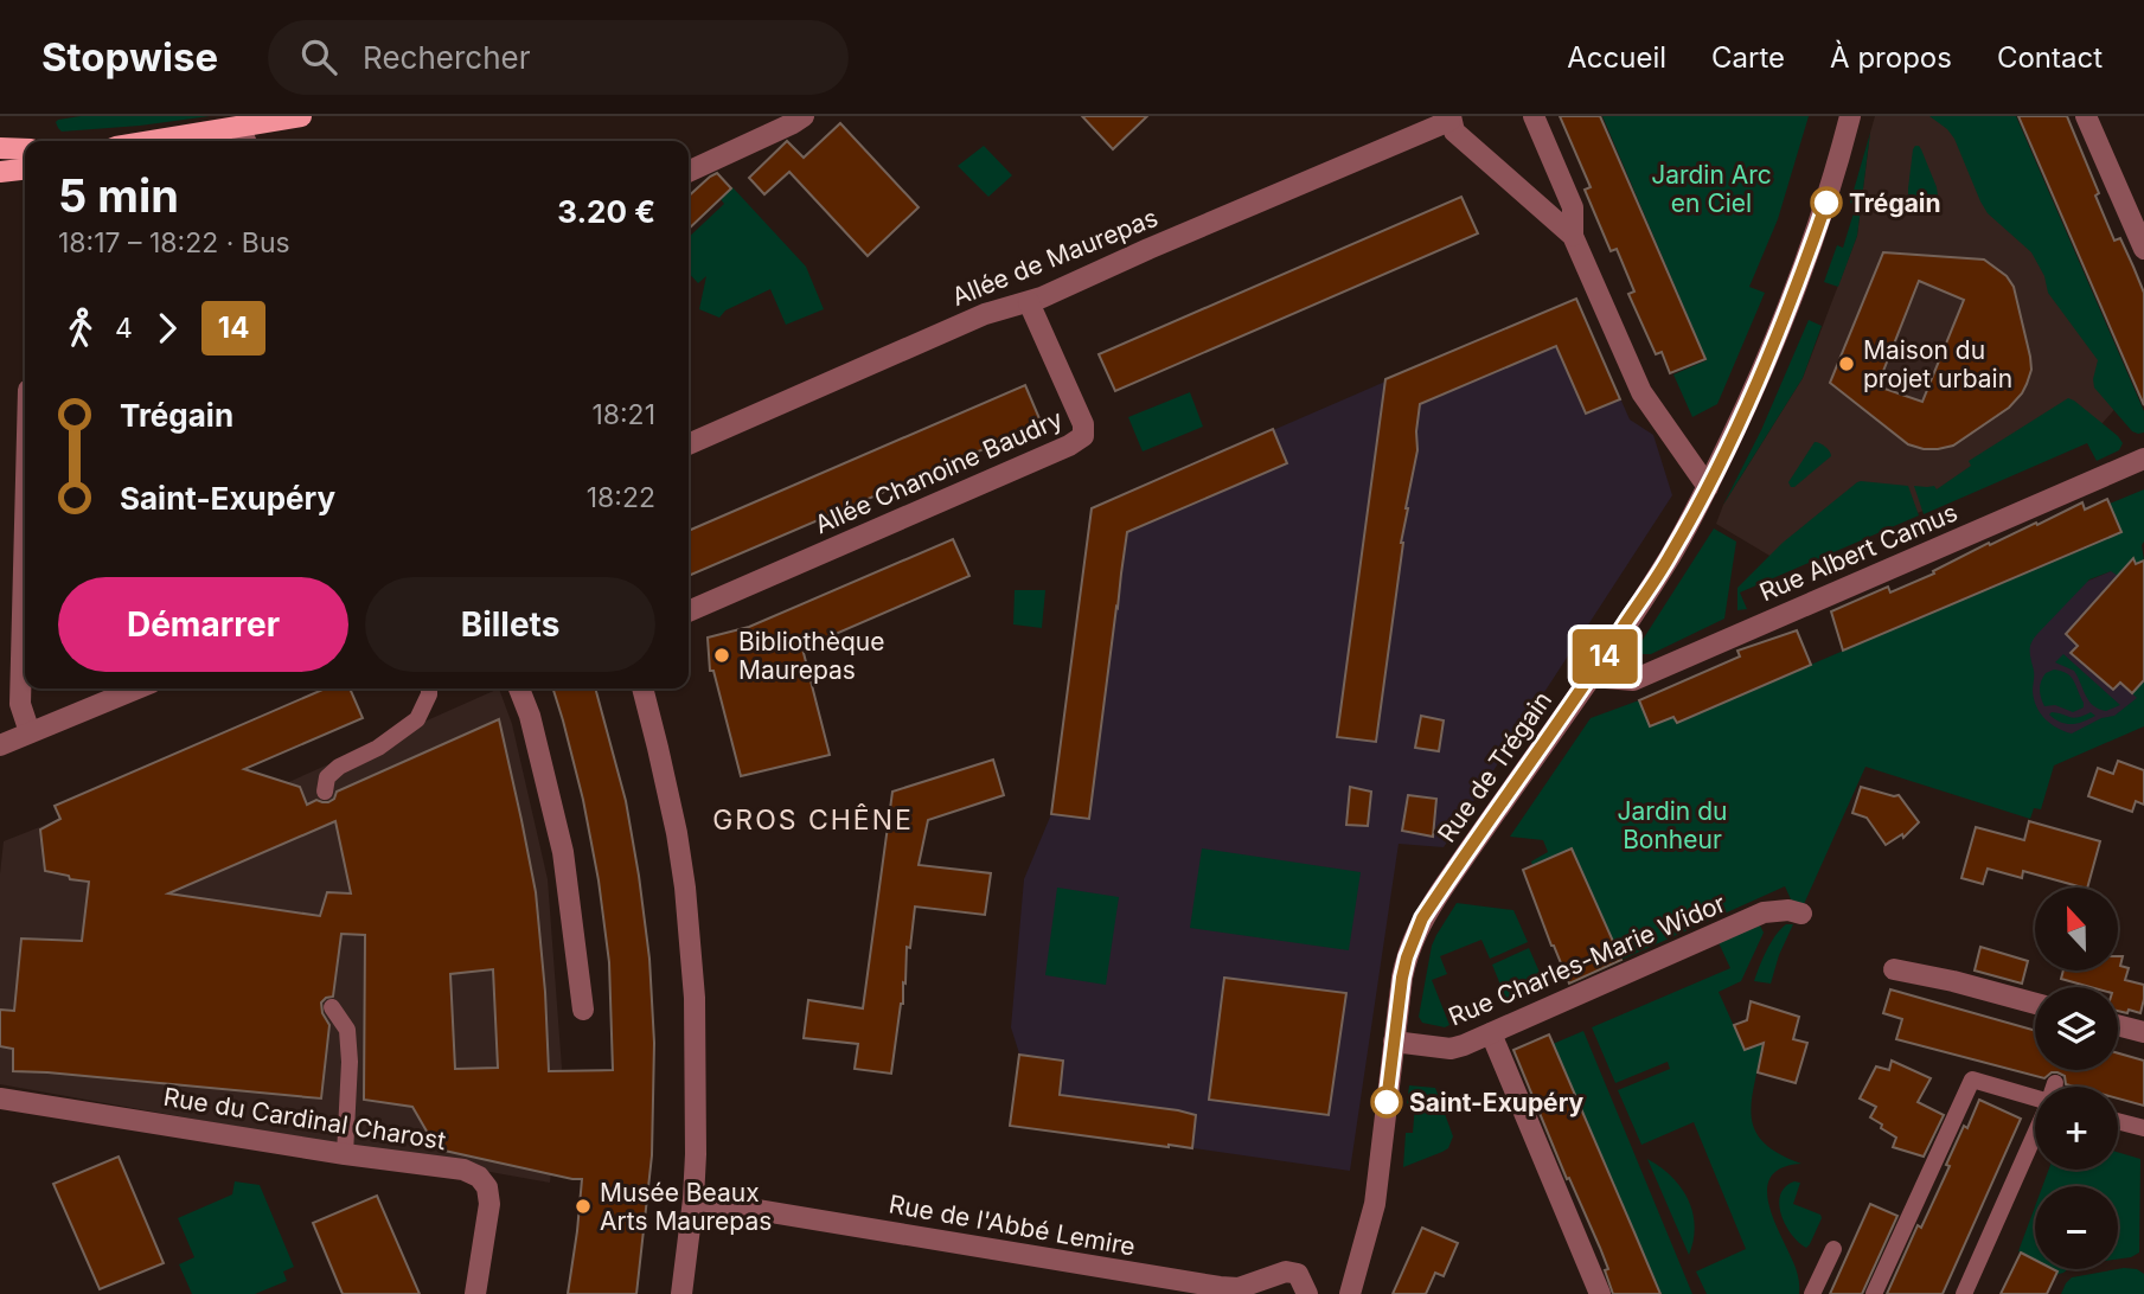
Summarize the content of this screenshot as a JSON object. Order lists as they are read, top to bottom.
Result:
{
  "streets": {
    "street": [
      "Allée de Maurepas",
      "Allée Chanoine Baudry",
      "Rue Albert Camus",
      "Rue de Trégain",
      "Rue Charles-Marie Widor",
      "Rue du Cardinal Charost",
      "Rue de l'Abbé Lemire"
    ]
  },
  "crossings": [
    ["Allée de Maurepas", "Allée Chanoine Baudry"],
    ["Rue Albert Camus", "Rue de Trégain"],
    ["Rue de Trégain", "Rue Charles-Marie Widor"]
  ],
  "districts": ["GROS CHÊNE"],
  "parks": ["Jardin Arc en Ciel", "Jardin du Bonheur"],
  "places": [
    "Trégain",
    "Maison du projet urbain",
    "Bibliothèque Maurepas",
    "Saint-Exupéry",
    "Musée Beaux Arts Maurepas"
  ],
  "lines": ["bus line 14"],
  "north": "top",
  "page": {
    "header": "Stopwise",
    "search": "Rechercher",
    "nav": [
      "Accueil",
      "Carte",
      "À propos",
      "Contact"
    ],
    "on_map": "14",
    "heading": ["5 min", "18:17 – 18:22 · Bus", "3.20 €"],
    "legs": ["4", "14"],
    "list": [
      {
        "name": "Trégain",
        "value": "18:21"
      },
      {
        "name": "Saint-Exupéry",
        "value": "18:22"
      }
    ],
    "buttons": ["Démarrer", "Billets"],
    "map_buttons": ["+", "−"]
  }
}
